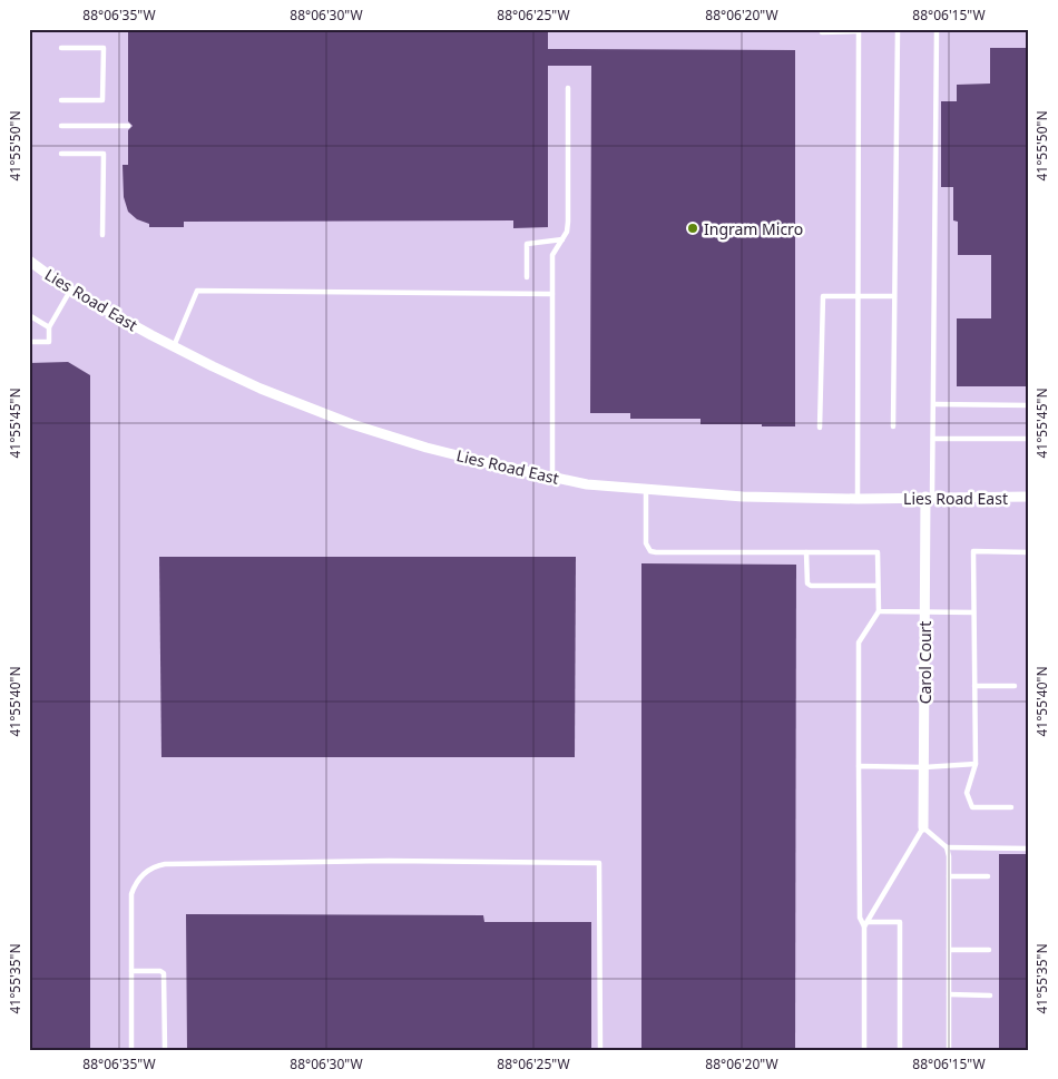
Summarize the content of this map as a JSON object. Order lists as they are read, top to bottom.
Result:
{
  "streets": {
    "street": ["Lies Road East", "Carol Court"]
  },
  "crossings": [
    ["Lies Road East", "Carol Court"]
  ],
  "places": ["Ingram Micro"],
  "coordinates": [
    "88°06'35\"W",
    "88°06'30\"W",
    "88°06'25\"W",
    "88°06'20\"W",
    "88°06'15\"W",
    "41°55'50\"N",
    "41°55'45\"N",
    "41°55'40\"N",
    "41°55'35\"N"
  ]
}
